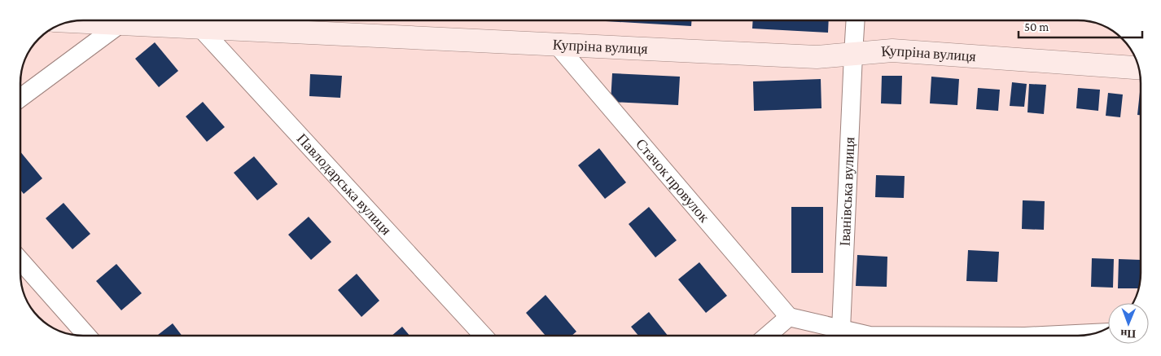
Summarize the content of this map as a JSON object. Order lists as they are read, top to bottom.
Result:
{
  "streets": {
    "main road": ["Купріна вулиця"],
    "street": ["Стачок провулок", "Павлодарська вулиця", "Іванівська вулиця"]
  },
  "crossings": [
    ["Купріна вулиця", "Стачок провулок"],
    ["Купріна вулиця", "Павлодарська вулиця"],
    ["Купріна вулиця", "Іванівська вулиця"]
  ],
  "scale_bar": "50 m",
  "north": "bottom"
}
